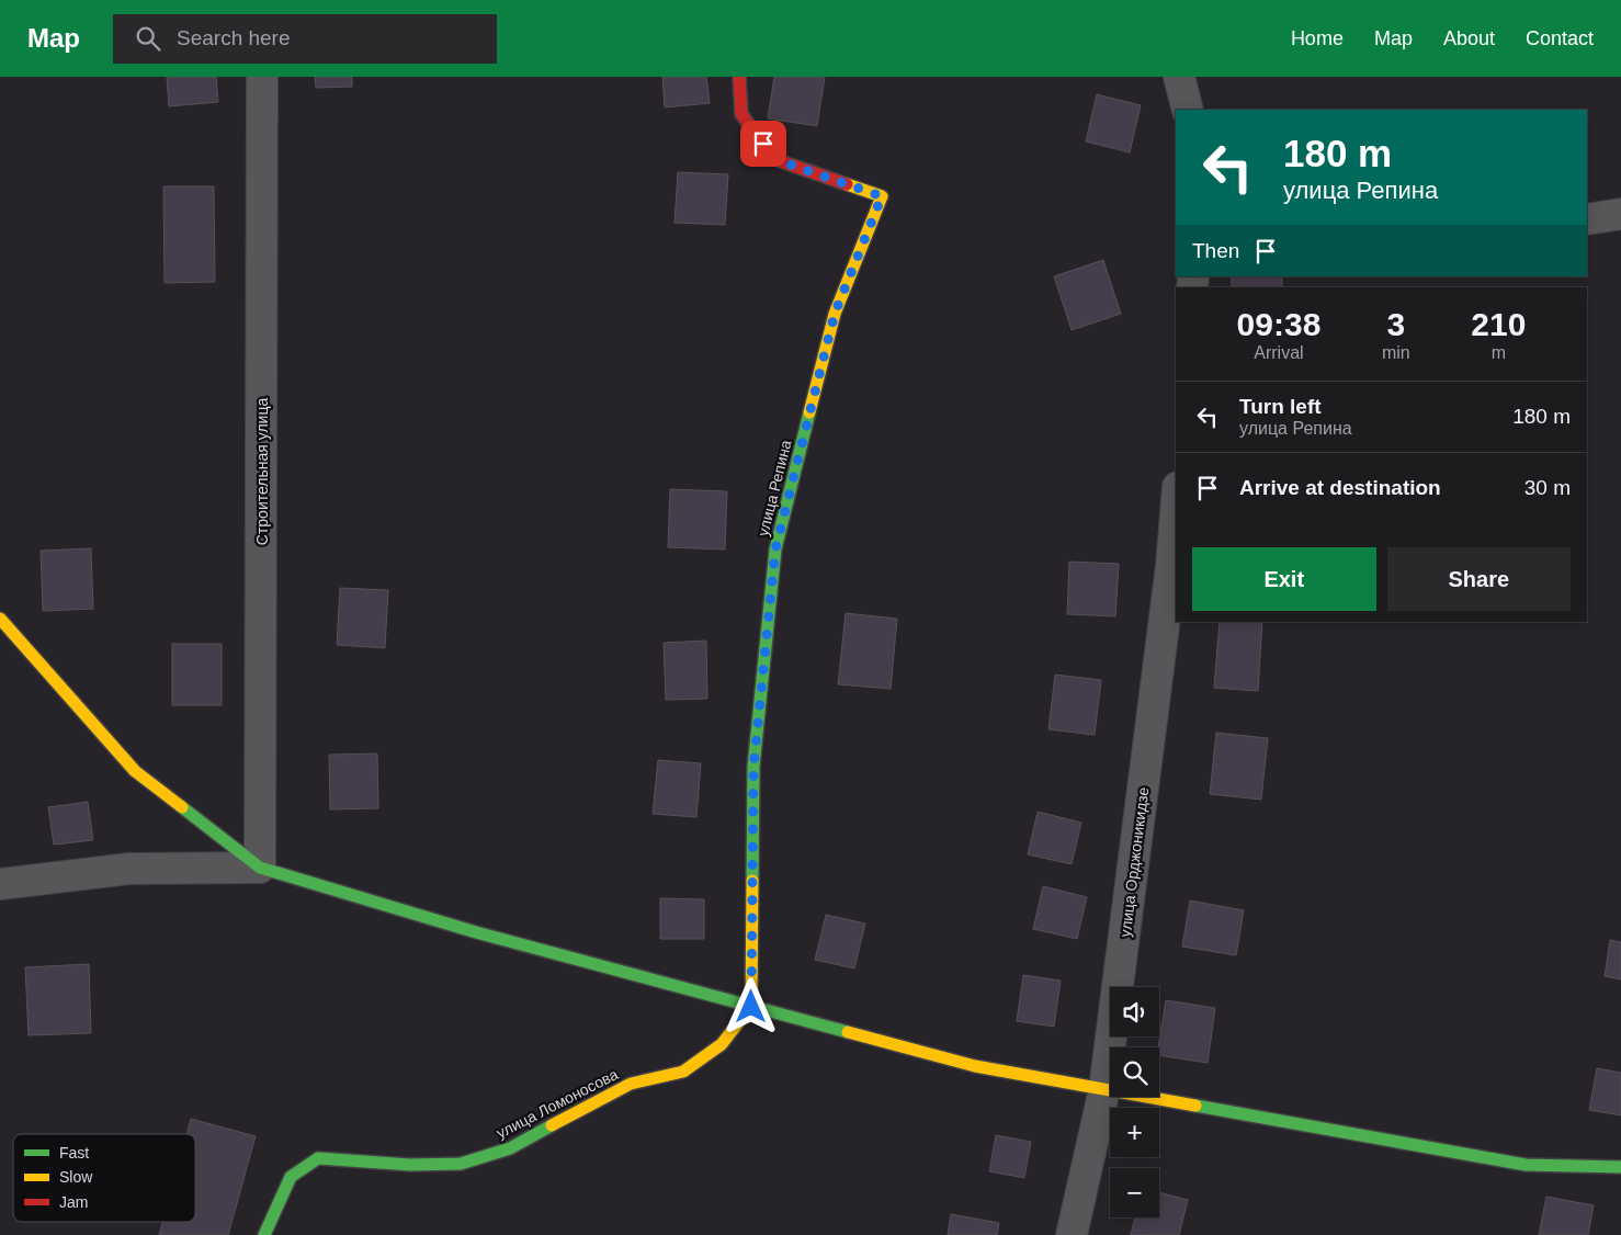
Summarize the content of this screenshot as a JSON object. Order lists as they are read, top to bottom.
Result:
{
  "streets": {
    "street": [
      "Строительная улица",
      "улица Репина",
      "улица Орджоникидзе",
      "улица Ломоносова"
    ]
  },
  "crossings": [
    ["улица Репина", "улица Ломоносова"]
  ],
  "legend": ["Fast", "Slow", "Jam"],
  "page": {
    "header": "Map",
    "search": "Search here",
    "nav": [
      "Home",
      "Map",
      "About",
      "Contact"
    ],
    "turn": ["180 m", "улица Репина"],
    "then": "Then",
    "eta": [
      "09:38",
      "Arrival",
      "3",
      "min",
      "210",
      "m"
    ],
    "list": [
      {
        "name": "Turn left",
        "note": "улица Репина",
        "value": "180 m"
      },
      {
        "name": "Arrive at destination",
        "value": "30 m"
      }
    ],
    "buttons": ["Exit", "Share"],
    "map_buttons": ["+", "−"]
  }
}
